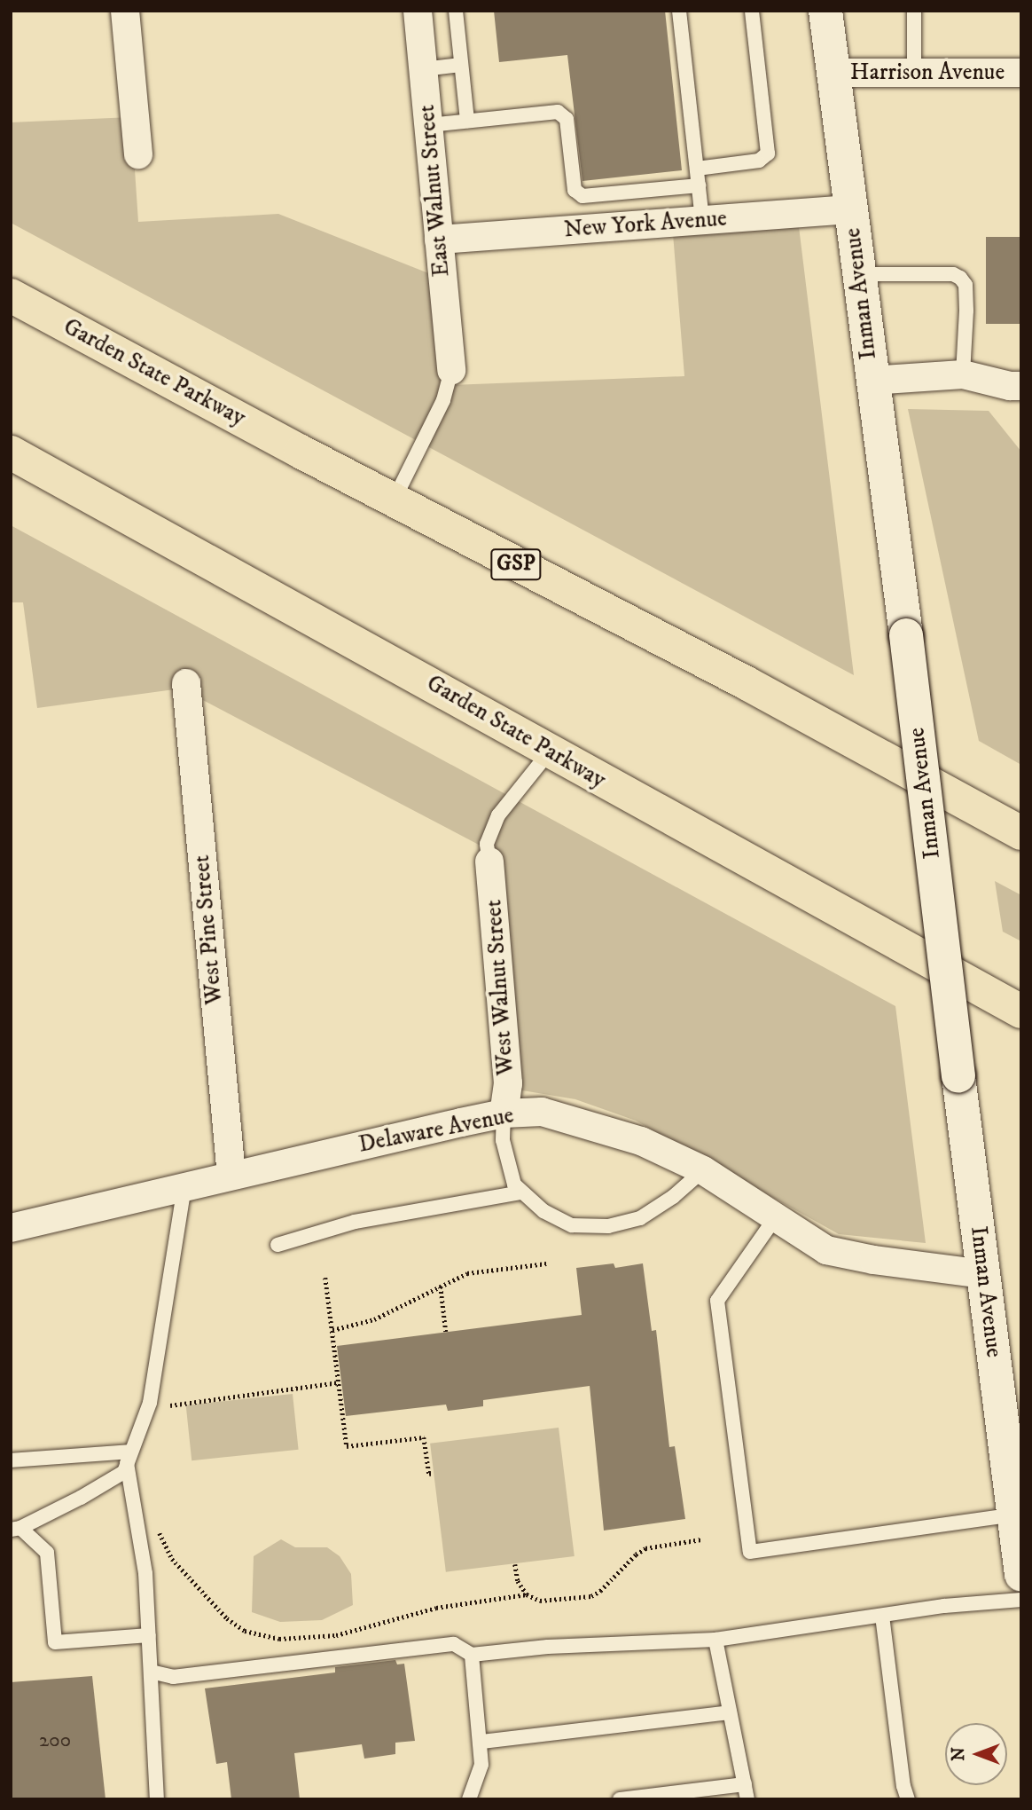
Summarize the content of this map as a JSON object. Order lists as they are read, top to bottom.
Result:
{
  "streets": {
    "highway": ["Garden State Parkway", "GSP"],
    "main road": ["Inman Avenue"],
    "street": [
      "Harrison Avenue",
      "East Walnut Street",
      "New York Avenue",
      "West Pine Street",
      "West Walnut Street",
      "Delaware Avenue"
    ]
  },
  "crossings": [
    ["Harrison Avenue", "Inman Avenue"],
    ["East Walnut Street", "New York Avenue"],
    ["New York Avenue", "Inman Avenue"],
    ["Inman Avenue", "Delaware Avenue"],
    ["West Pine Street", "Delaware Avenue"],
    ["West Walnut Street", "Delaware Avenue"]
  ],
  "house_numbers": ["200"],
  "north": "left"
}
